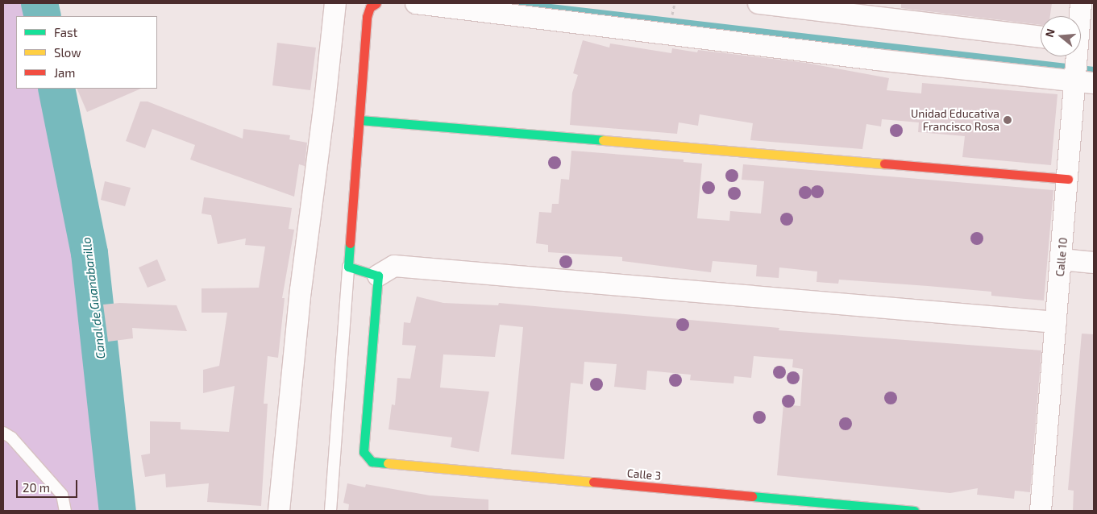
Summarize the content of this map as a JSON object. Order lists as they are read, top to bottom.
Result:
{
  "streets": {
    "street": ["Calle 10", "Calle 3"]
  },
  "water": ["Canal de Guanabanillo"],
  "places": ["Unidad Educativa Francisco Rosa"],
  "legend": ["Fast", "Slow", "Jam"],
  "scale_bar": "20 m",
  "north": "left"
}
